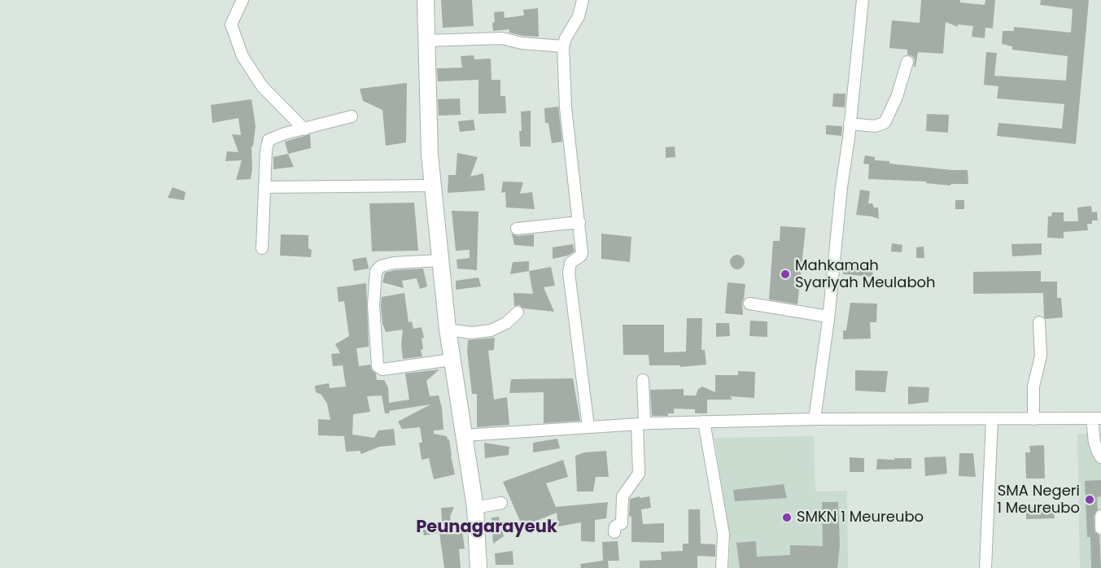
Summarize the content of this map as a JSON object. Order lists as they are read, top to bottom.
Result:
{
  "districts": ["Peunagarayeuk"],
  "places": ["Mahkamah Syariyah Meulaboh", "SMA Negeri 1 Meureubo", "SMKN 1 Meureubo"]
}
